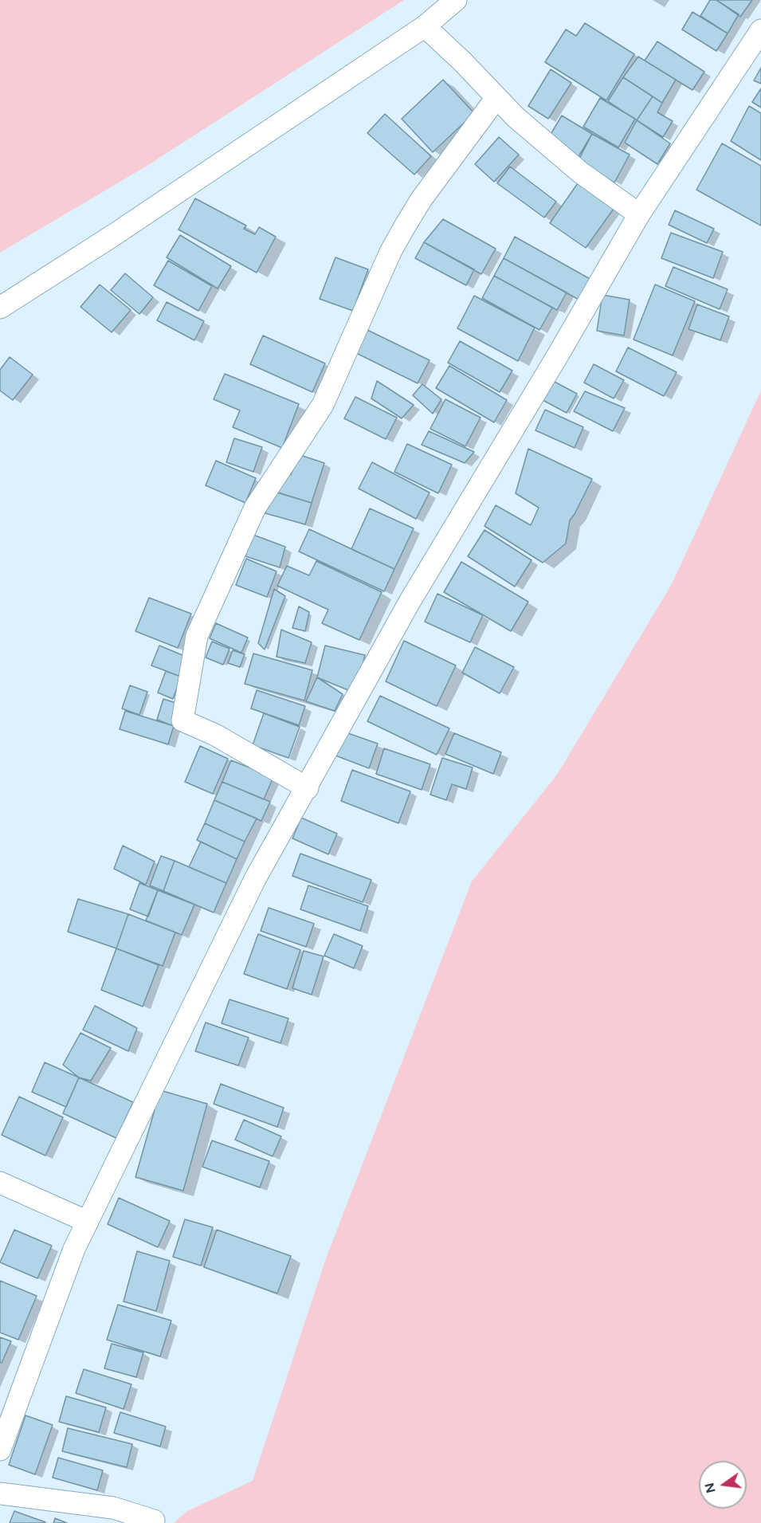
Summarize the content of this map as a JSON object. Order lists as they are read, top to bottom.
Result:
{
  "north": "left"
}
